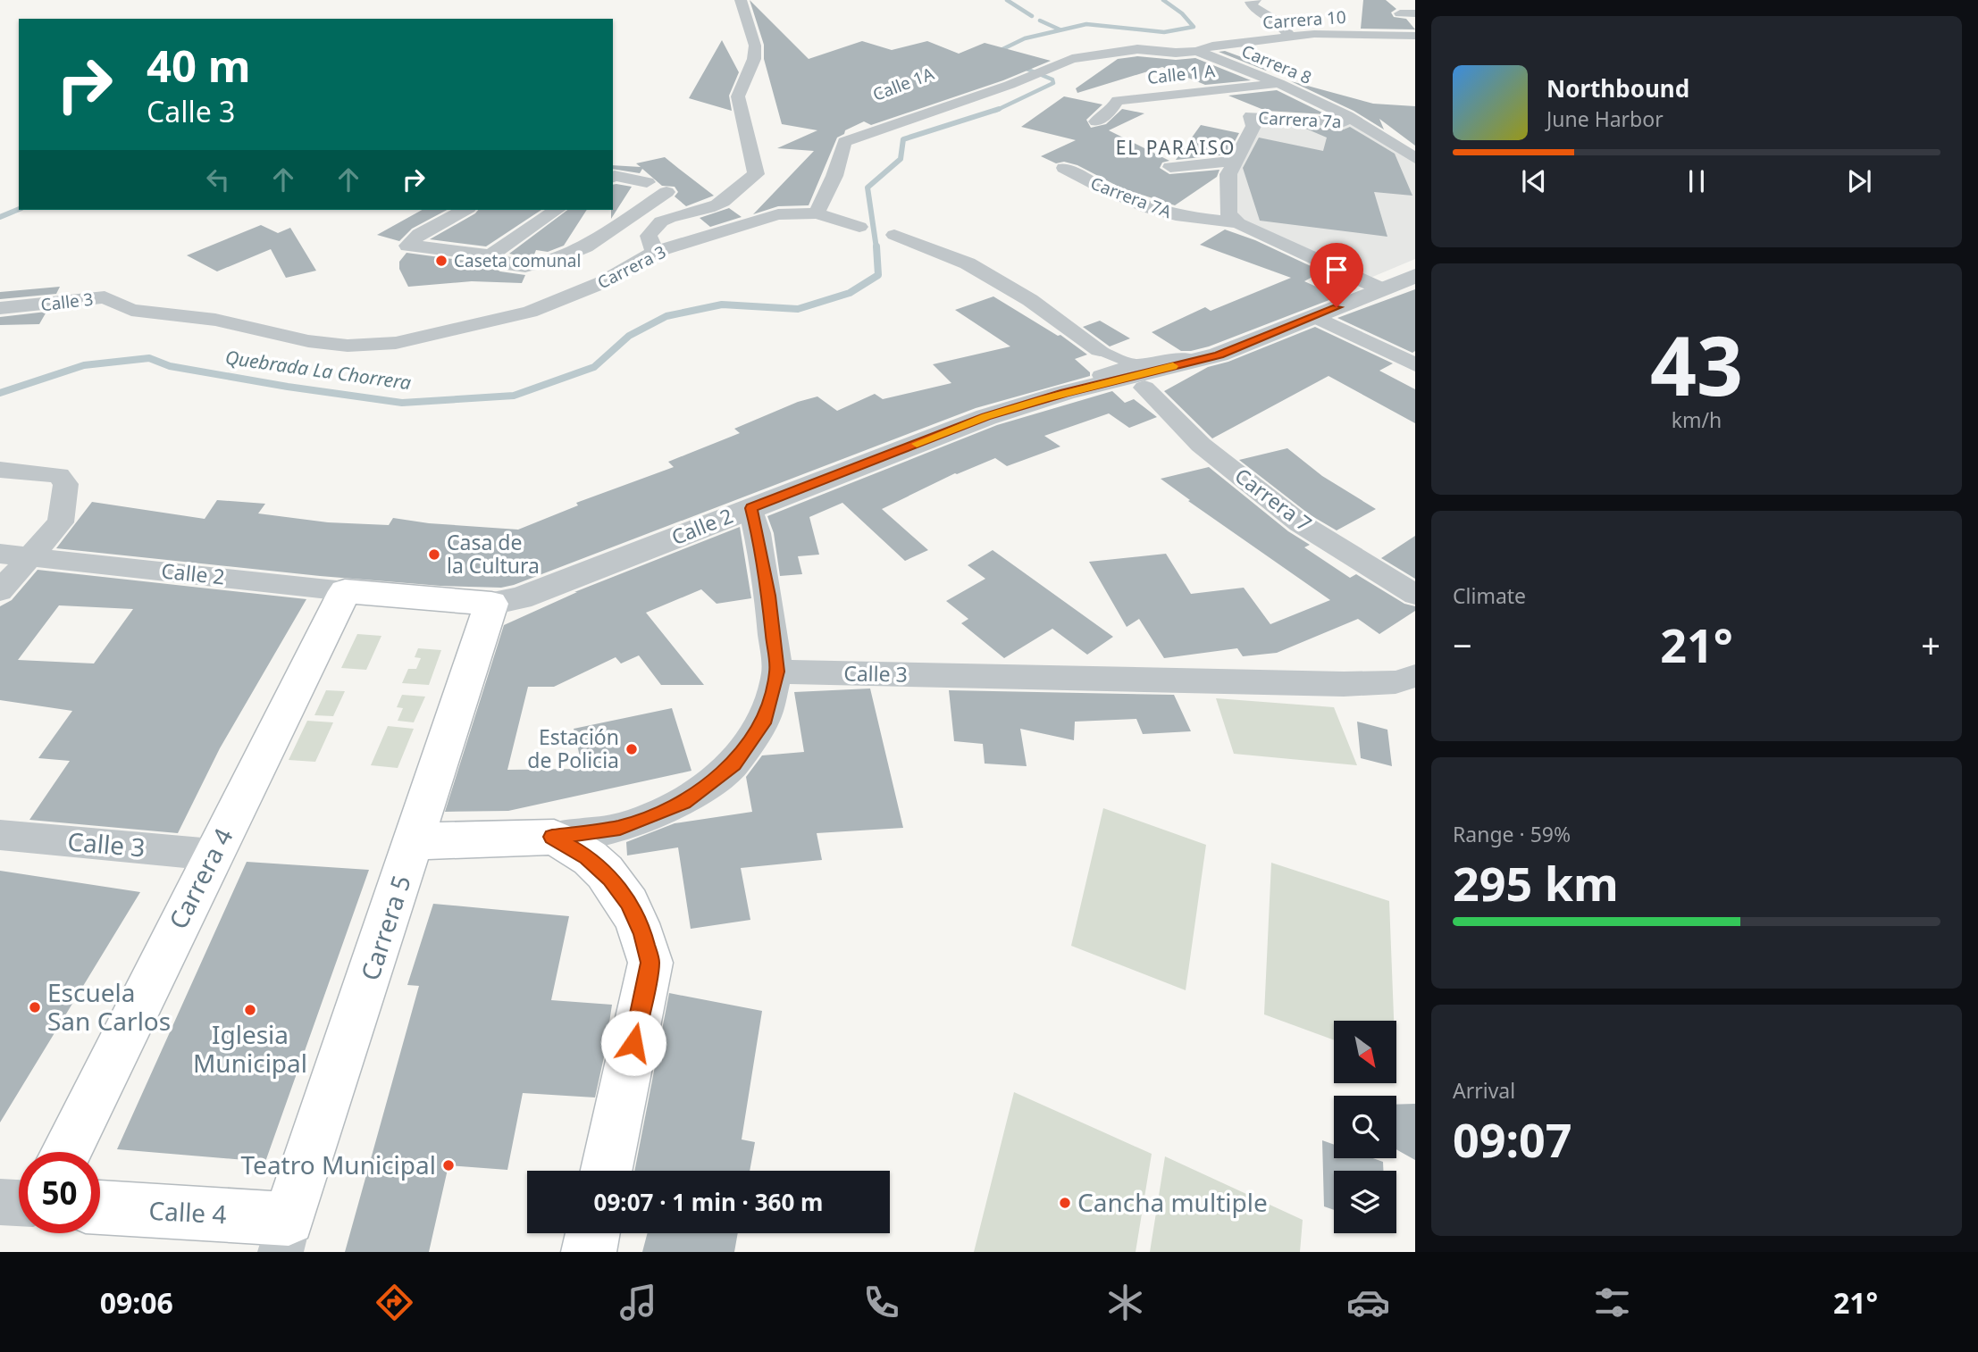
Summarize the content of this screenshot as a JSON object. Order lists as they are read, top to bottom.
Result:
{
  "streets": {
    "main road": [
      "Calle 2",
      "Carrera 4",
      "Carrera 5",
      "Calle 4"
    ],
    "street": [
      "Carrera 10",
      "Carrera 8",
      "Calle 1 A",
      "Calle 1A",
      "Carrera 7a",
      "Carrera 7A",
      "Carrera 3",
      "Calle 3",
      "Carrera 7"
    ]
  },
  "crossings": [
    ["Carrera 10", "Carrera 8"],
    ["Carrera 8", "Calle 1 A"],
    ["Carrera 8", "Calle 1A"],
    ["Carrera 8", "Carrera 7a"],
    ["Carrera 7a", "Carrera 7A"],
    ["Carrera 3", "Calle 3"],
    ["Calle 3", "Carrera 4"],
    ["Calle 2", "Carrera 4"],
    ["Calle 2", "Carrera 5"],
    ["Carrera 5", "Calle 4"]
  ],
  "districts": ["EL PARAISO"],
  "water": ["Quebrada La Chorrera"],
  "places": [
    "Caseta comunal",
    "Casa de la Cultura",
    "Estación de Policia",
    "Escuela San Carlos",
    "Iglesia Municipal",
    "Teatro Municipal",
    "Cancha multiple"
  ],
  "north": "bottom right",
  "page": {
    "turn": ["40 m", "Calle 3"],
    "song": ["Northbound", "June Harbor"],
    "tile": [
      ["43", "km/h"],
      "Climate",
      ["Range · 59%", "295 km"],
      ["Arrival", "09:07"]
    ],
    "heat": ["−", "21°", "+"],
    "limit": "50",
    "trip": "09:07 · 1 min · 360 m",
    "tabs": ["09:06", "21°"]
  }
}
